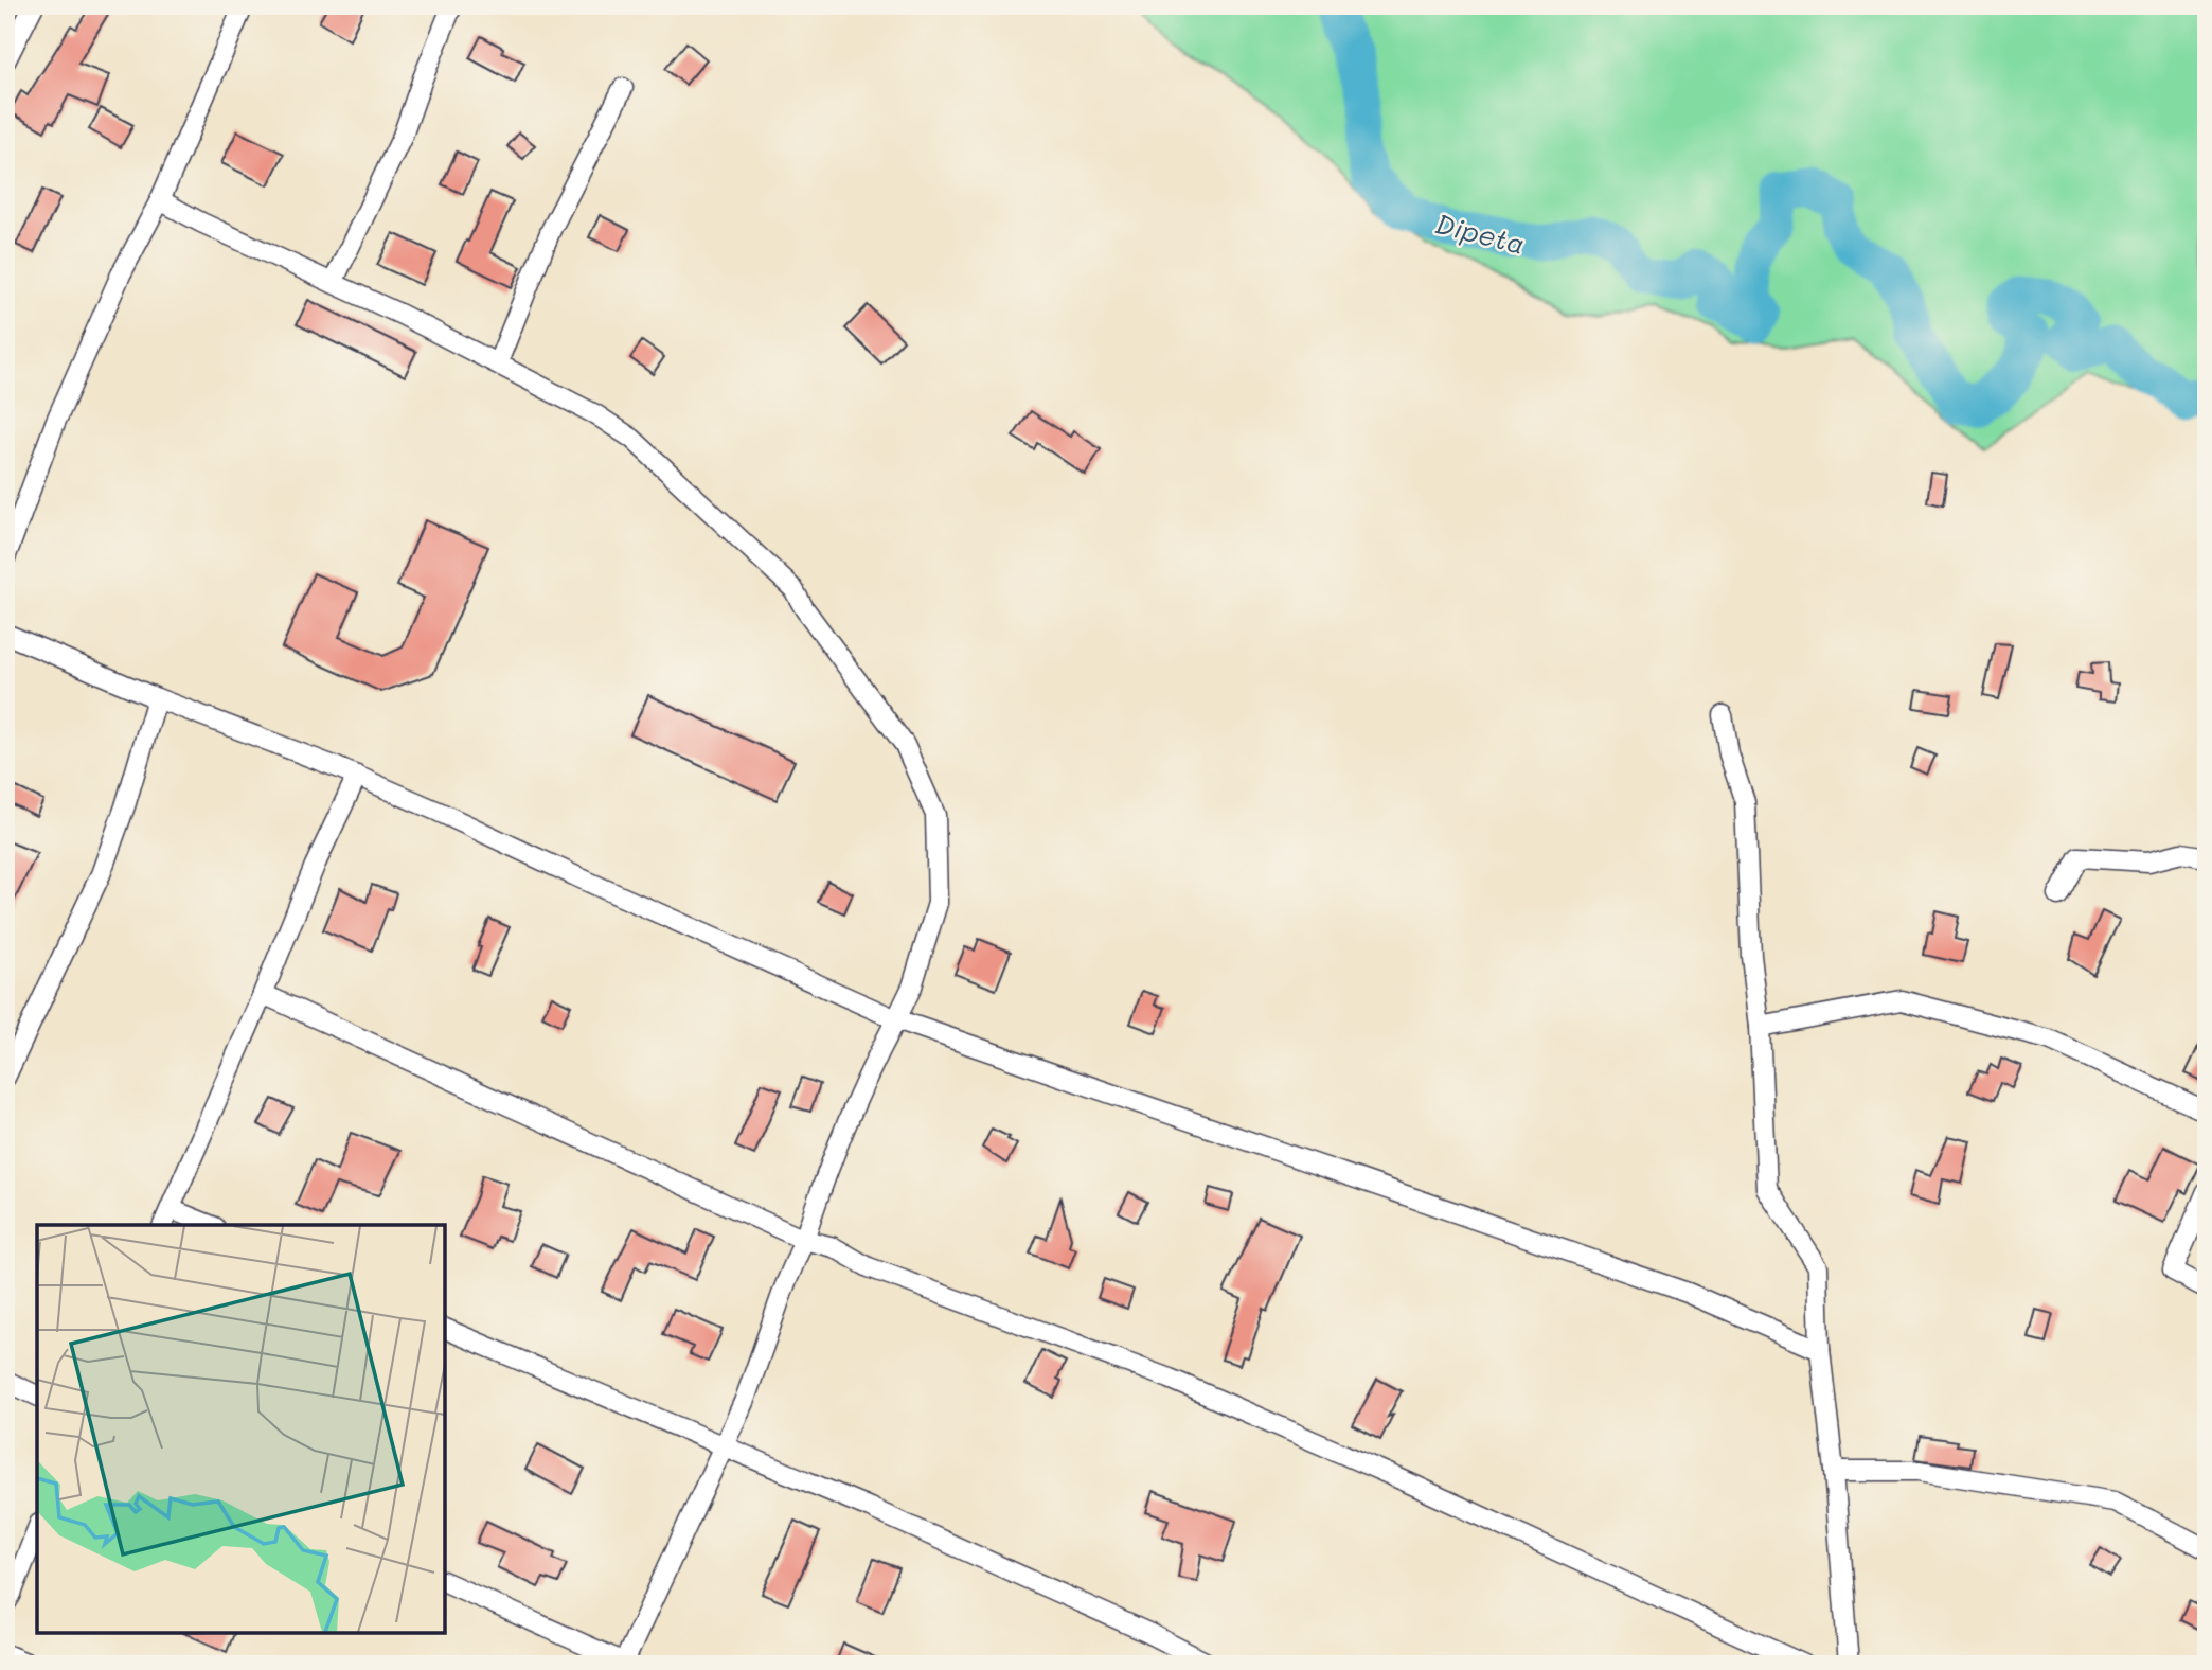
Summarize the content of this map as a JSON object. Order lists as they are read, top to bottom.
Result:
{
  "water": ["Dipeta"]
}
